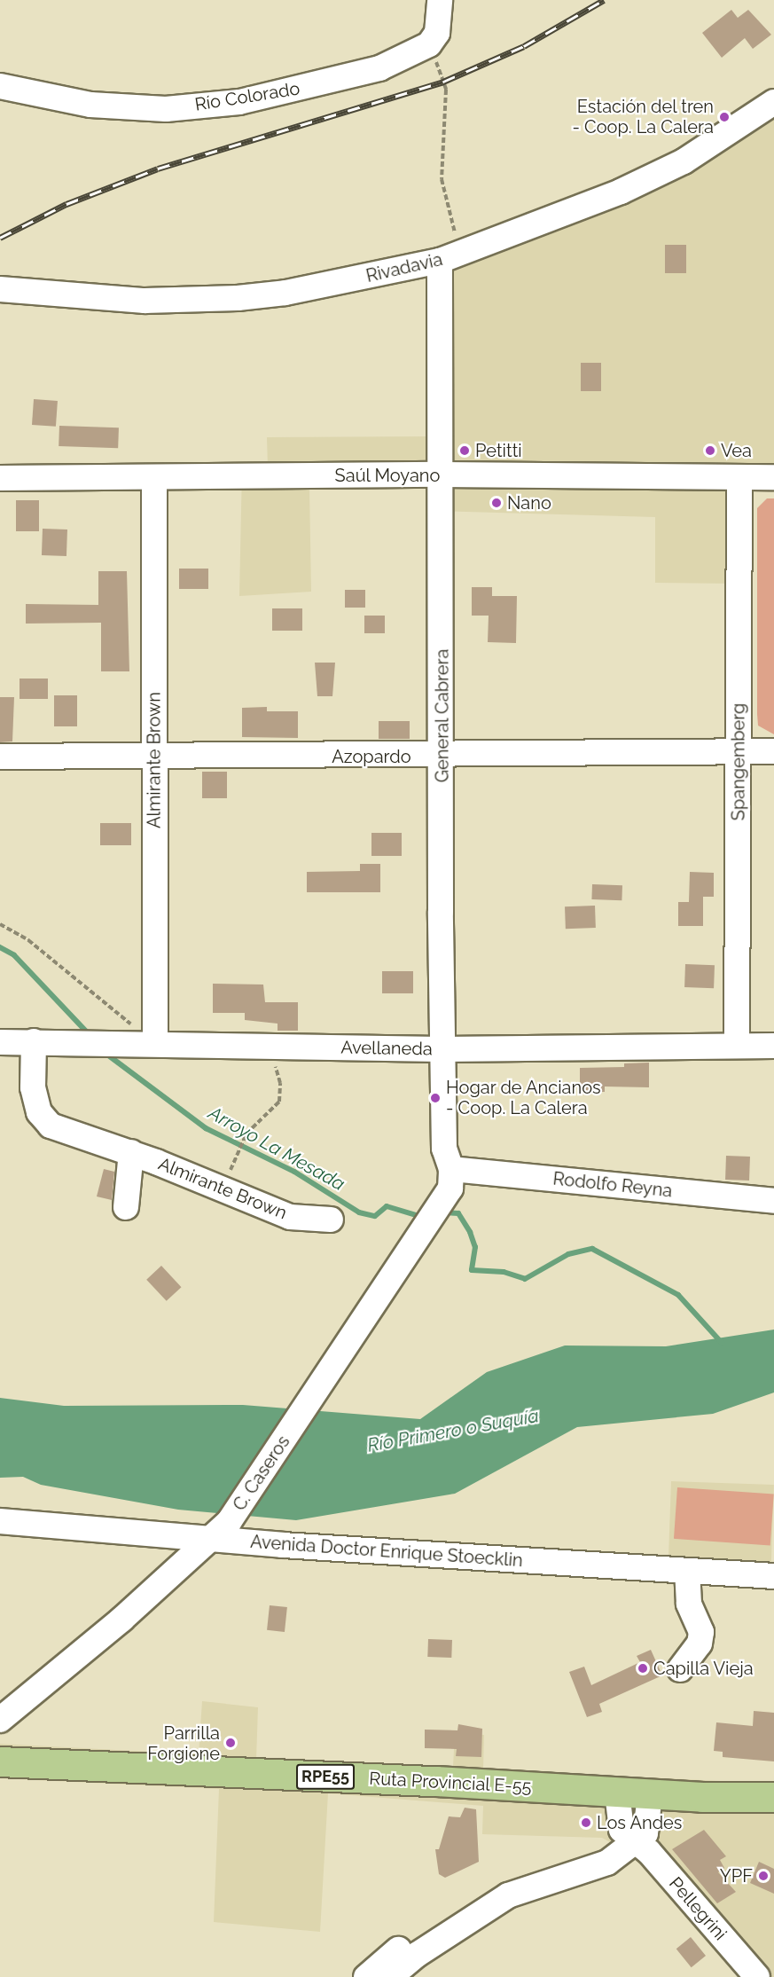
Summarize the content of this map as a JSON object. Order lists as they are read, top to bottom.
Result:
{
  "streets": {
    "main road": ["RPE55", "Ruta Provincial E-55"],
    "street": [
      "Río Colorado",
      "Rivadavia",
      "Saúl Moyano",
      "General Cabrera",
      "Azopardo",
      "Almirante Brown",
      "Spangemberg",
      "Avellaneda",
      "Rodolfo Reyna",
      "C. Caseros",
      "Avenida Doctor Enrique Stoecklin",
      "Pellegrini"
    ]
  },
  "crossings": [
    ["Rivadavia", "General Cabrera"],
    ["Saúl Moyano", "General Cabrera"],
    ["Saúl Moyano", "Almirante Brown"],
    ["Saúl Moyano", "Spangemberg"],
    ["General Cabrera", "Azopardo"],
    ["General Cabrera", "Avellaneda"],
    ["General Cabrera", "Rodolfo Reyna"],
    ["General Cabrera", "C. Caseros"],
    ["Azopardo", "Almirante Brown"],
    ["Azopardo", "Spangemberg"],
    ["Almirante Brown", "Avellaneda"],
    ["Spangemberg", "Avellaneda"],
    ["Rodolfo Reyna", "C. Caseros"],
    ["C. Caseros", "Avenida Doctor Enrique Stoecklin"],
    ["Ruta Provincial E-55", "Pellegrini"]
  ],
  "water": ["Arroyo La Mesada", "Río Primero o Suquía"],
  "places": [
    "Estación del tren - Coop. La Calera",
    "Petitti",
    "Vea",
    "Nano",
    "Hogar de Ancianos - Coop. La Calera",
    "Capilla Vieja",
    "Parrilla Forgione",
    "Los Andes",
    "YPF"
  ]
}
